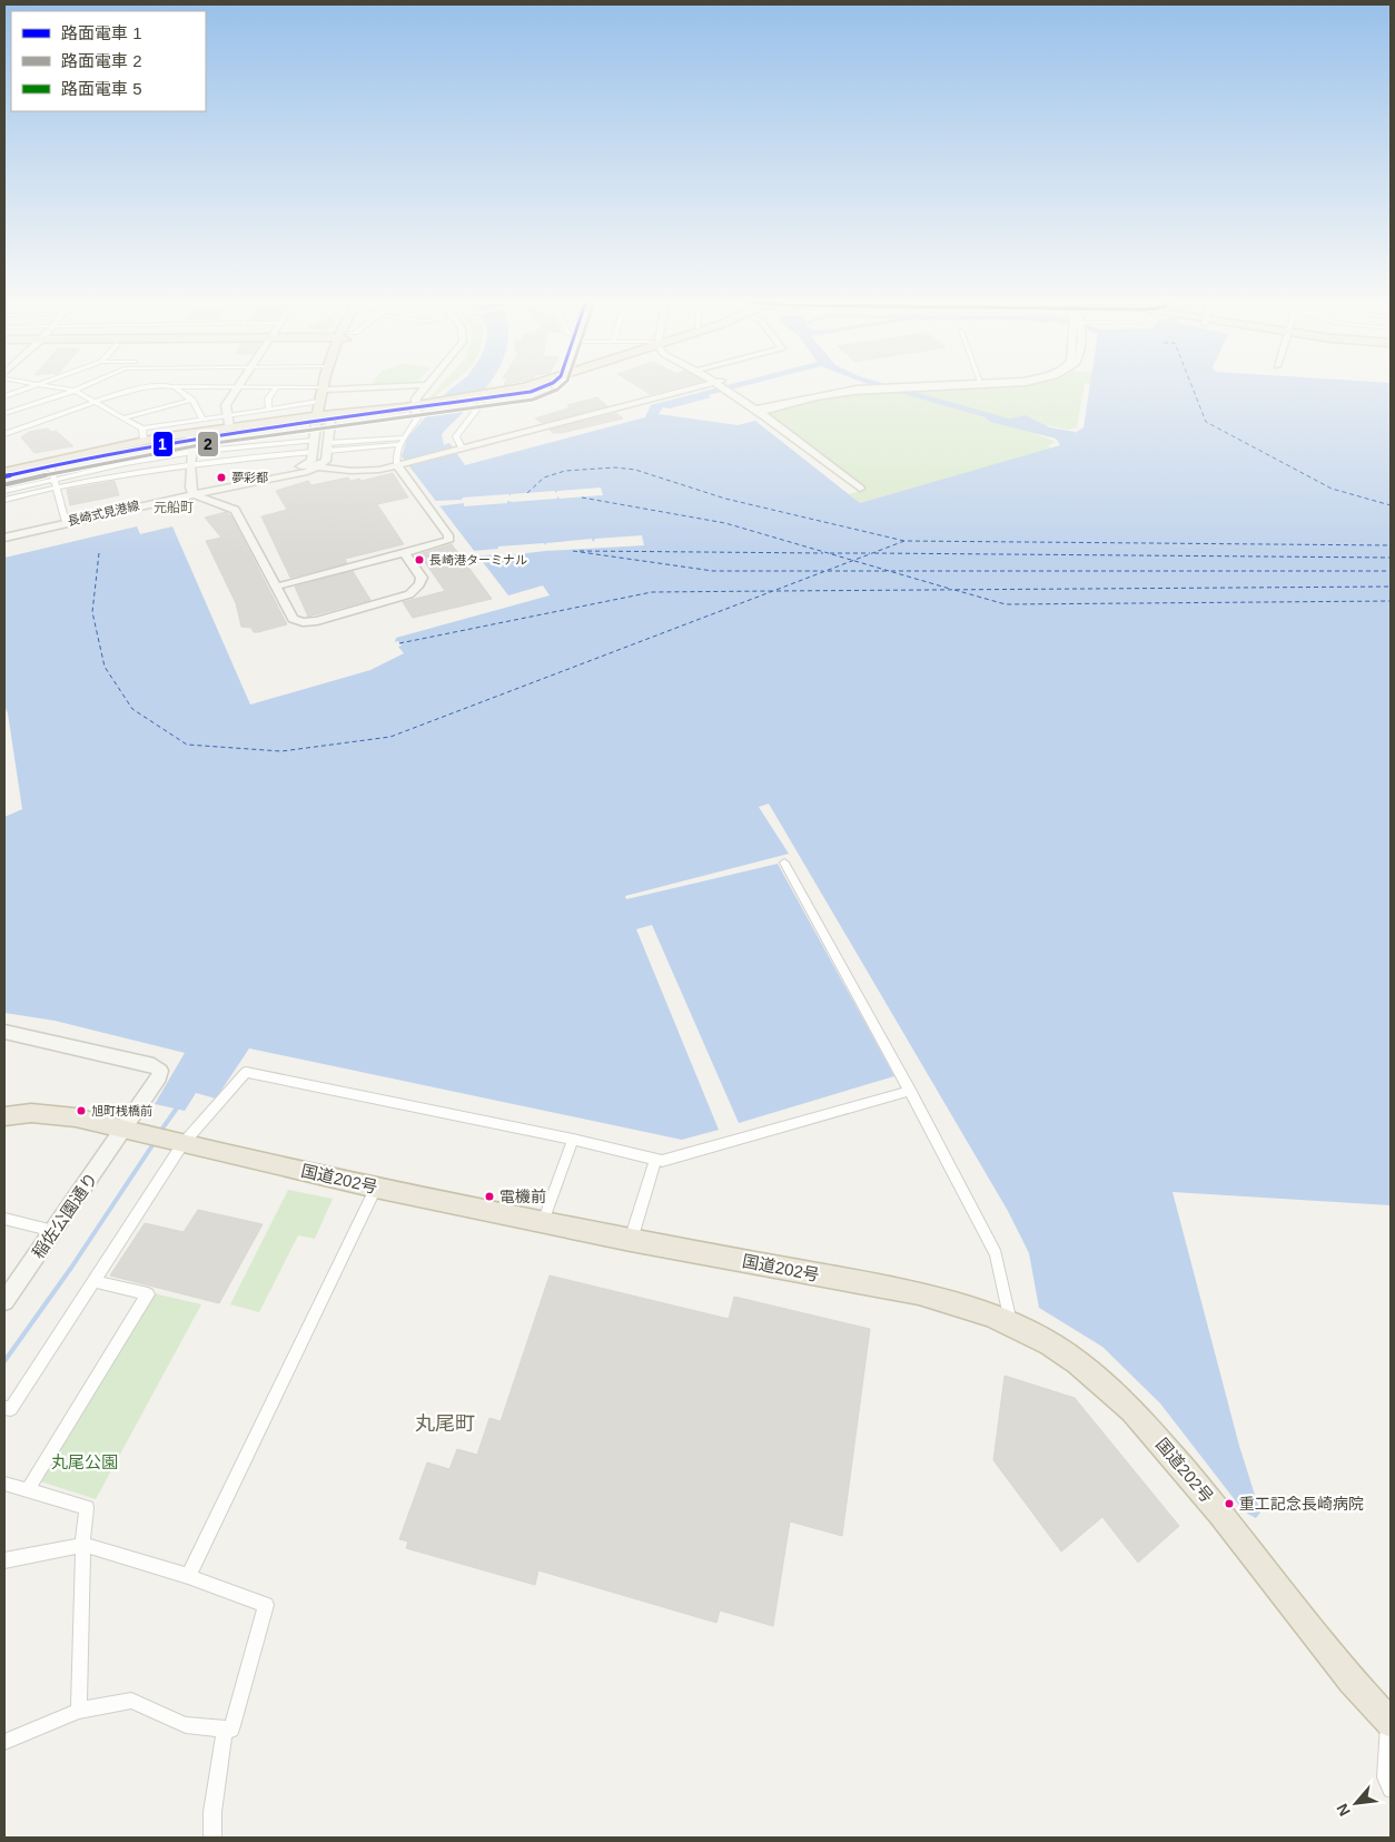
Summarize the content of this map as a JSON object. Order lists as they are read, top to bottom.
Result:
{
  "streets": {
    "highway": ["国道202号"],
    "street": ["長崎式見港線", "稲佐公園通り"]
  },
  "crossings": [
    ["国道202号", "稲佐公園通り"]
  ],
  "districts": ["元船町", "丸尾町"],
  "parks": ["丸尾公園"],
  "places": [
    "夢彩都",
    "長崎港ターミナル",
    "旭町桟橋前",
    "電機前",
    "重工記念長崎病院"
  ],
  "lines": ["tram line 1", "tram line 2"],
  "legend": ["路面電車 1", "路面電車 2", "路面電車 5"],
  "north": "bottom left"
}
